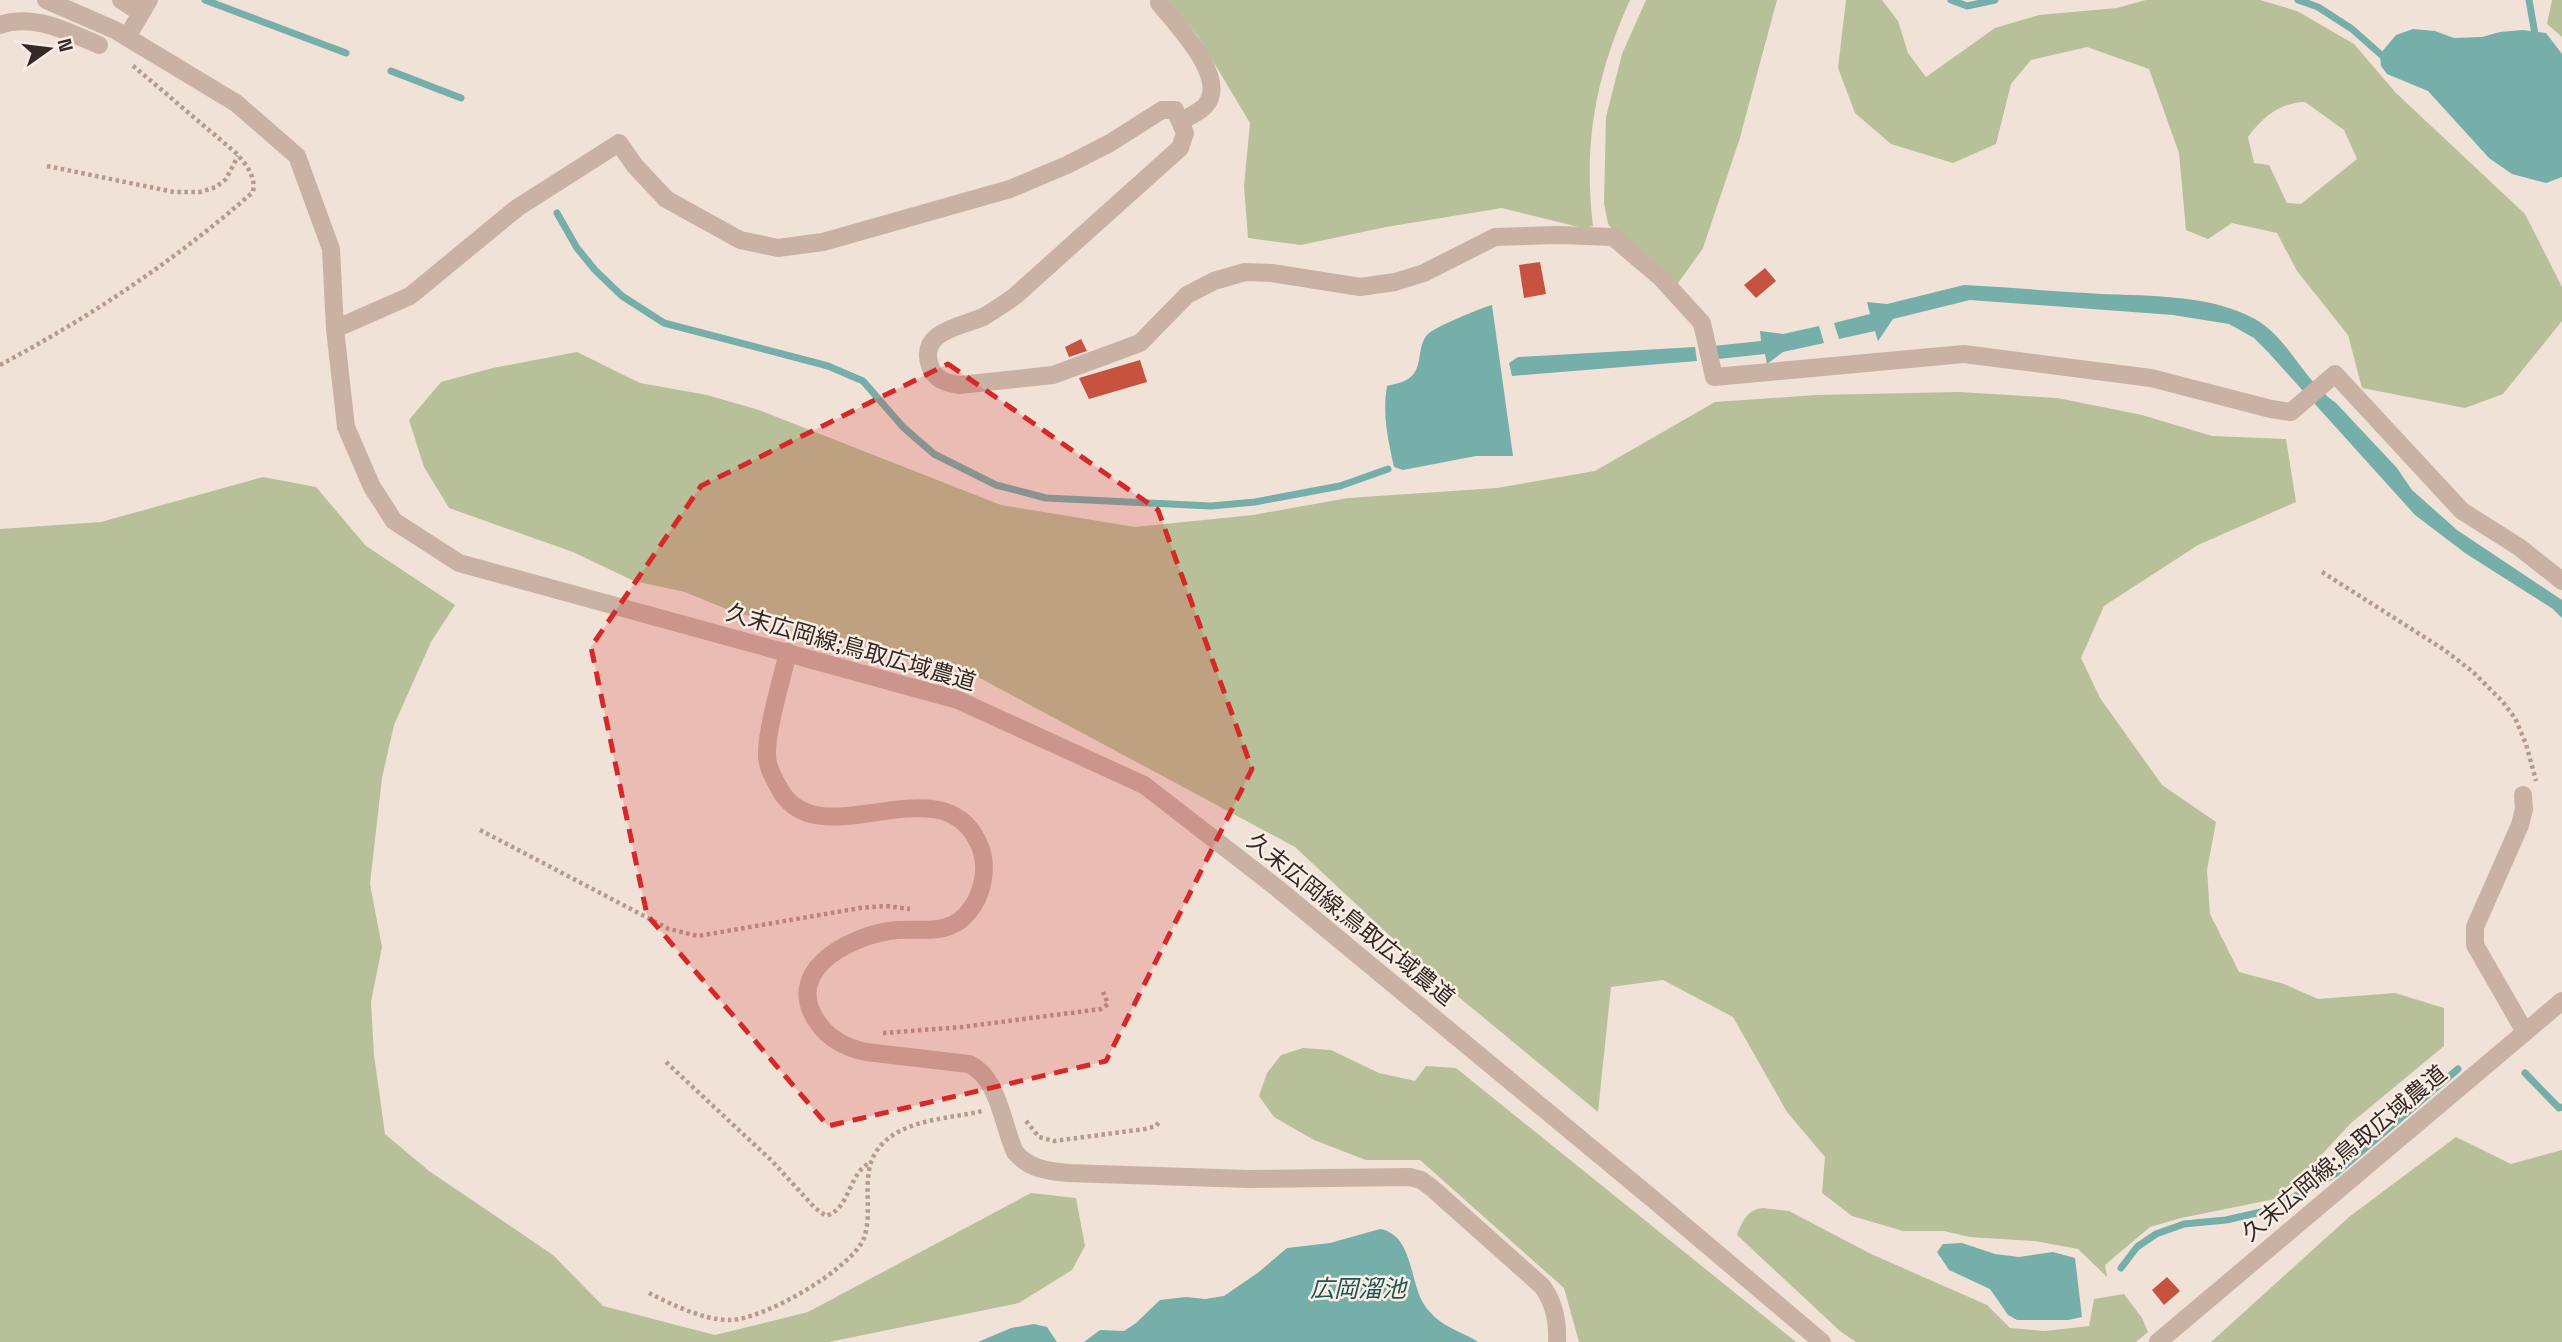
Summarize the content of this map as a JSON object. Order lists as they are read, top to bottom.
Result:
{
  "streets": {
    "street": ["久末広岡線;鳥取広域農道"]
  },
  "water": ["広岡溜池"],
  "north": "right"
}
